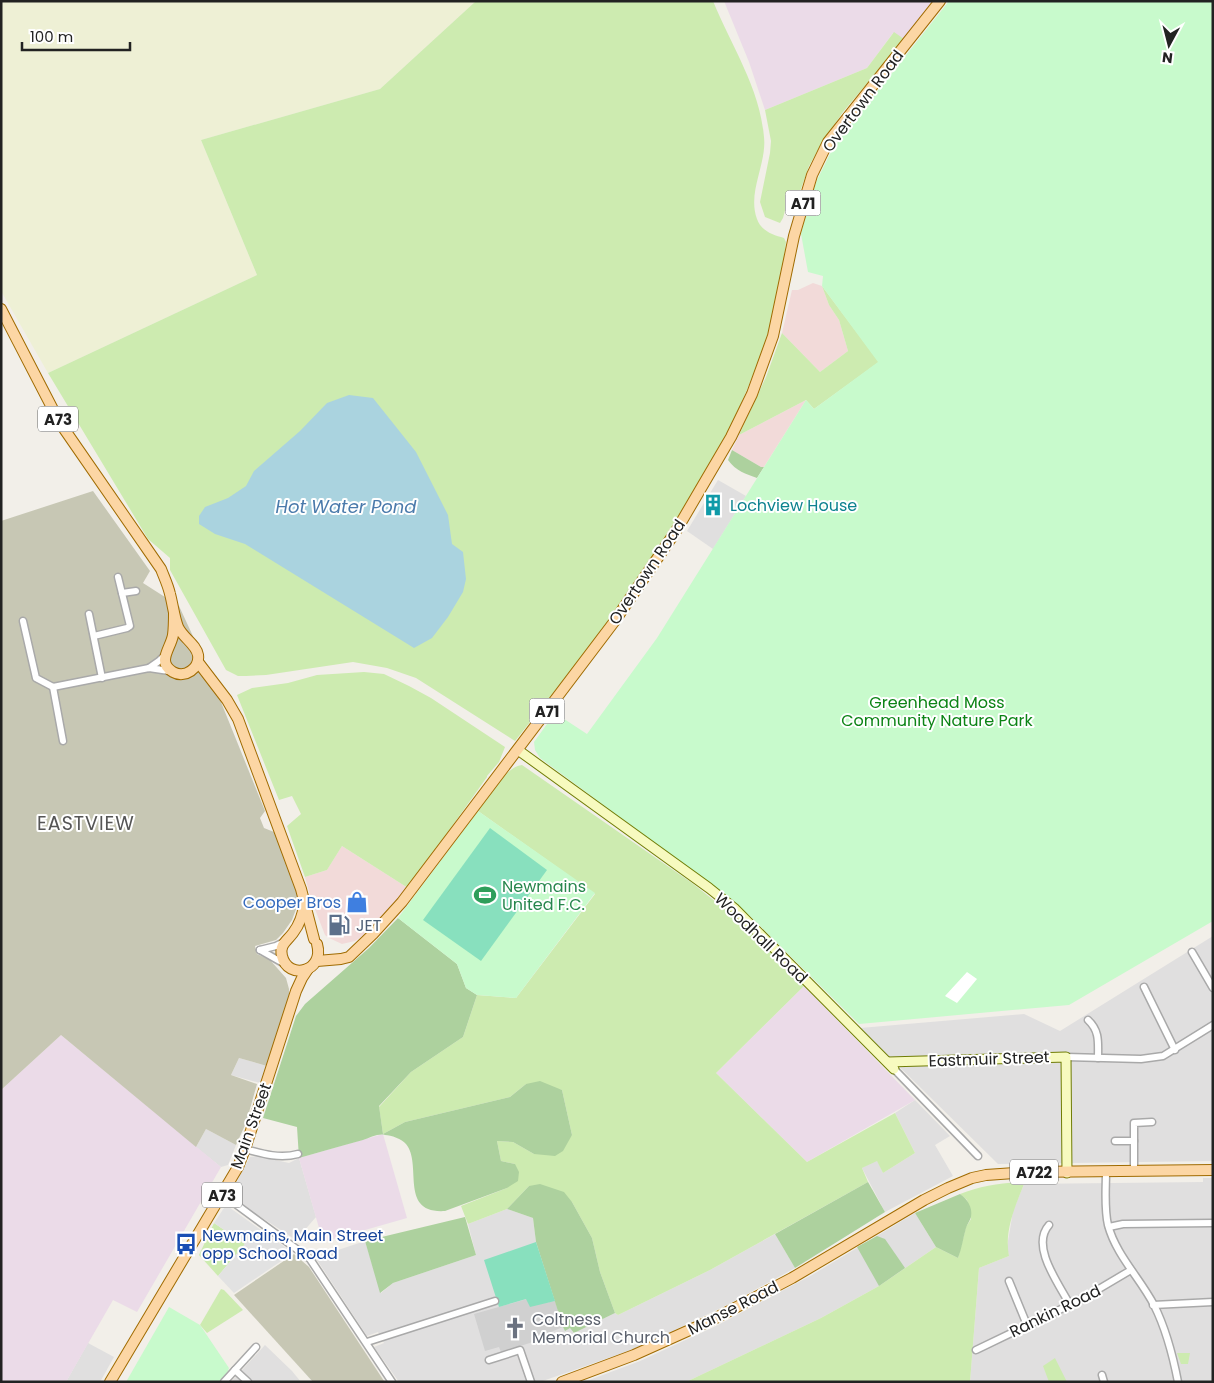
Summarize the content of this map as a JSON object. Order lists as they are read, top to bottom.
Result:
{
  "streets": {
    "main road": [
      "Overtown Road",
      "A71",
      "A73",
      "Main Street",
      "A722",
      "Manse Road"
    ],
    "street": ["Woodhall Road", "Eastmuir Street", "Rankin Road"]
  },
  "crossings": [
    ["Overtown Road", "A73"],
    ["Overtown Road", "Woodhall Road"],
    ["Overtown Road", "Main Street"],
    ["A73", "Main Street"],
    ["Woodhall Road", "Eastmuir Street"],
    ["Eastmuir Street", "A722"],
    ["Eastmuir Street", "Manse Road"],
    ["A722", "Manse Road"]
  ],
  "districts": ["EASTVIEW"],
  "water": ["Hot Water Pond"],
  "parks": ["Greenhead Moss Community Nature Park"],
  "places": {
    "building": ["Lochview House"],
    "sports": ["Newmains United F.C."],
    "shop": ["Cooper Bros"],
    "fuel station": ["JET"],
    "bus stop": ["Newmains, Main Street opp School Road"],
    "church": ["Coltness Memorial Church"]
  },
  "scale_bar": "100 m",
  "north": "bottom"
}
